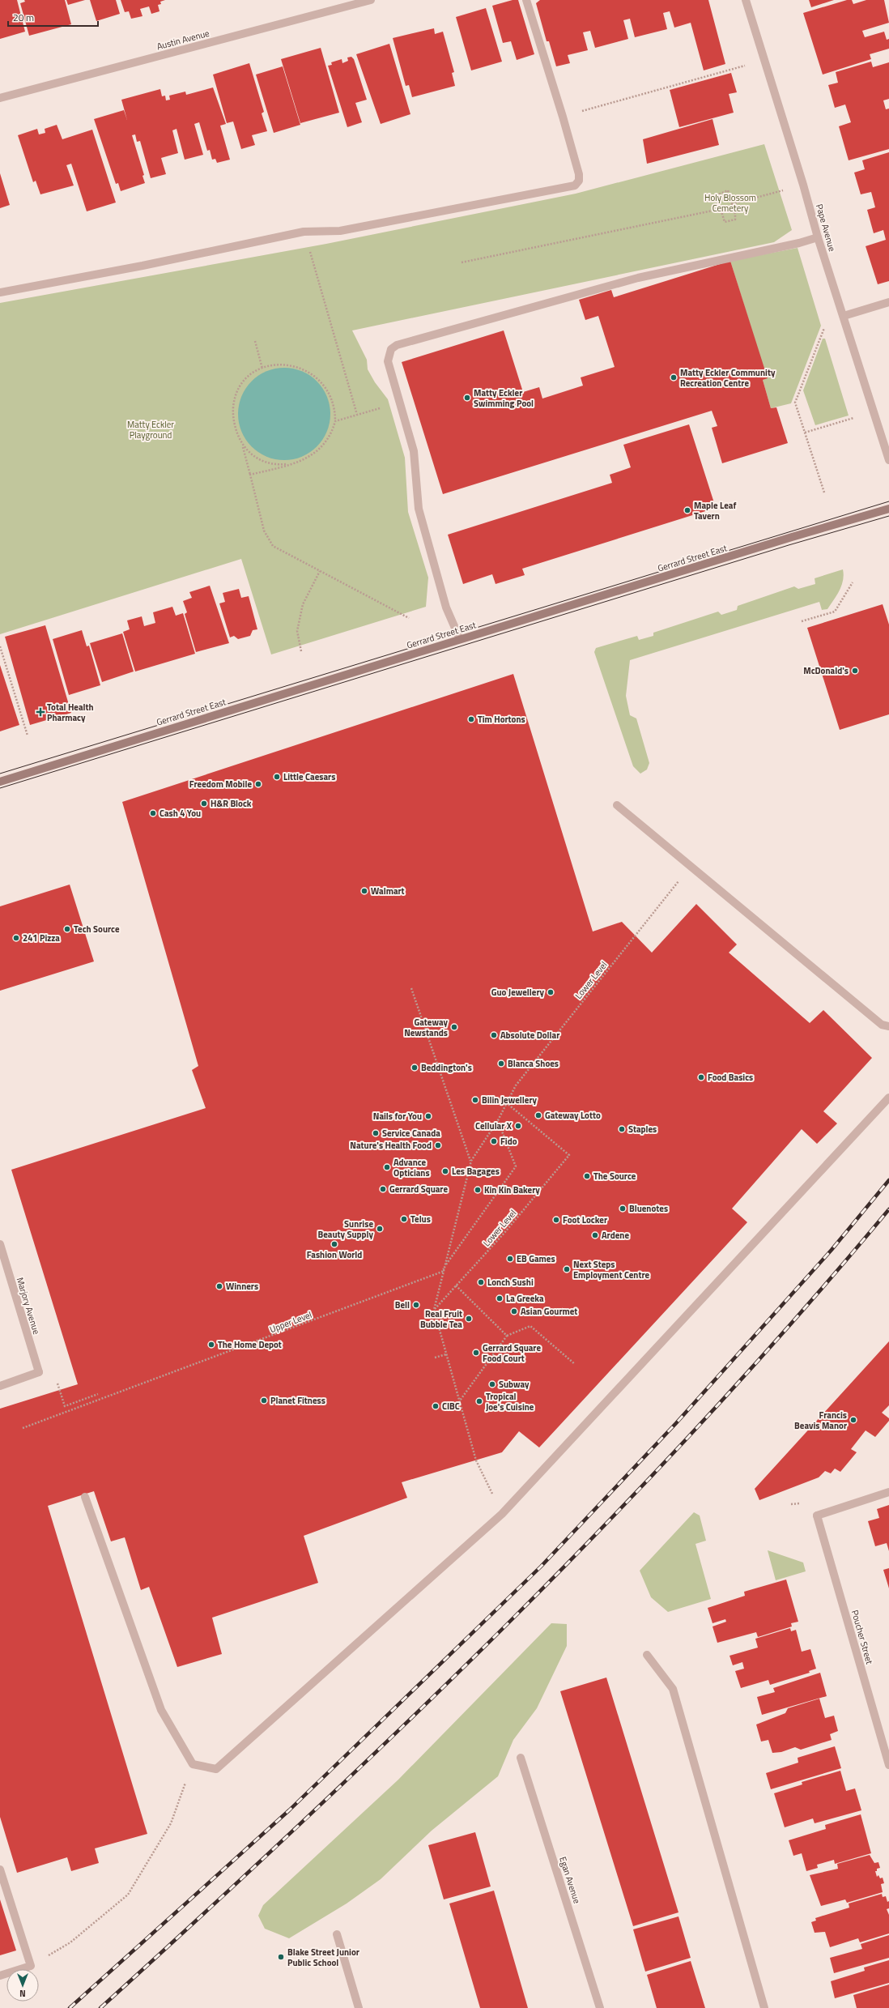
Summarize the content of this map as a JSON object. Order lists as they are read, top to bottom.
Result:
{
  "streets": {
    "main road": ["Gerrard Street East"],
    "street": [
      "Austin Avenue",
      "Pape Avenue",
      "Marjory Avenue",
      "Poucher Street",
      "Egan Avenue"
    ],
    "path": ["Lower Level", "Upper Level"]
  },
  "crossings": [
    ["Lower Level", "Upper Level"]
  ],
  "parks": ["Holy Blossom Cemetery", "Matty Eckler Playground"],
  "places": {
    "other": [
      "Matty Eckler Community Recreation Centre",
      "Matty Eckler Swimming Pool",
      "Maple Leaf Tavern",
      "McDonald's",
      "Tim Hortons",
      "Little Caesars",
      "Freedom Mobile",
      "H&R Block",
      "Cash 4 You",
      "Walmart",
      "Tech Source",
      "241 Pizza",
      "Guo Jewellery",
      "Gateway Newstands",
      "Absolute Dollar",
      "Blanca Shoes",
      "Beddington's",
      "Food Basics",
      "Bilin Jewellery",
      "Gateway Lotto",
      "Nails for You",
      "Cellular X",
      "Staples",
      "Service Canada",
      "Fido",
      "Nature's Health Food",
      "Advance Opticians",
      "Les Bagages",
      "The Source",
      "Gerrard Square",
      "Kin Kin Bakery",
      "Bluenotes",
      "Telus",
      "Foot Locker",
      "Sunrise Beauty Supply",
      "Ardene",
      "Fashion World",
      "EB Games",
      "Next Steps Employment Centre",
      "Lonch Sushi",
      "Winners",
      "La Greeka",
      "Bell",
      "Asian Gourmet",
      "Real Fruit Bubble Tea",
      "The Home Depot",
      "Gerrard Square Food Court",
      "Subway",
      "Planet Fitness",
      "Tropical Joe's Cuisine",
      "CIBC",
      "Francis Beavis Manor",
      "Blake Street Junior Public School"
    ],
    "health": ["Total Health Pharmacy"]
  },
  "scale_bar": "20 m",
  "north": "bottom"
}
